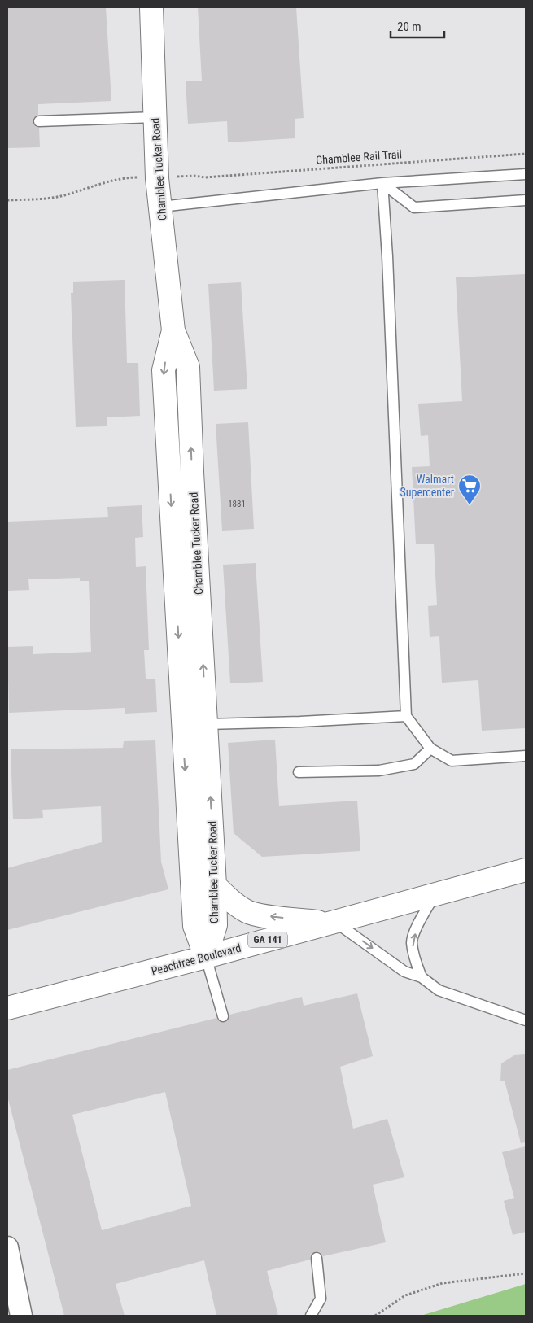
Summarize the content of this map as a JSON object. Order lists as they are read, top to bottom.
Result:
{
  "streets": {
    "main road": ["Chamblee Tucker Road", "GA 141", "Peachtree Boulevard"],
    "path": ["Chamblee Rail Trail"]
  },
  "crossings": [
    ["Chamblee Tucker Road", "Peachtree Boulevard"]
  ],
  "places": {
    "supermarket": ["Walmart Supercenter"]
  },
  "house_numbers": ["1881"],
  "scale_bar": "20 m"
}
